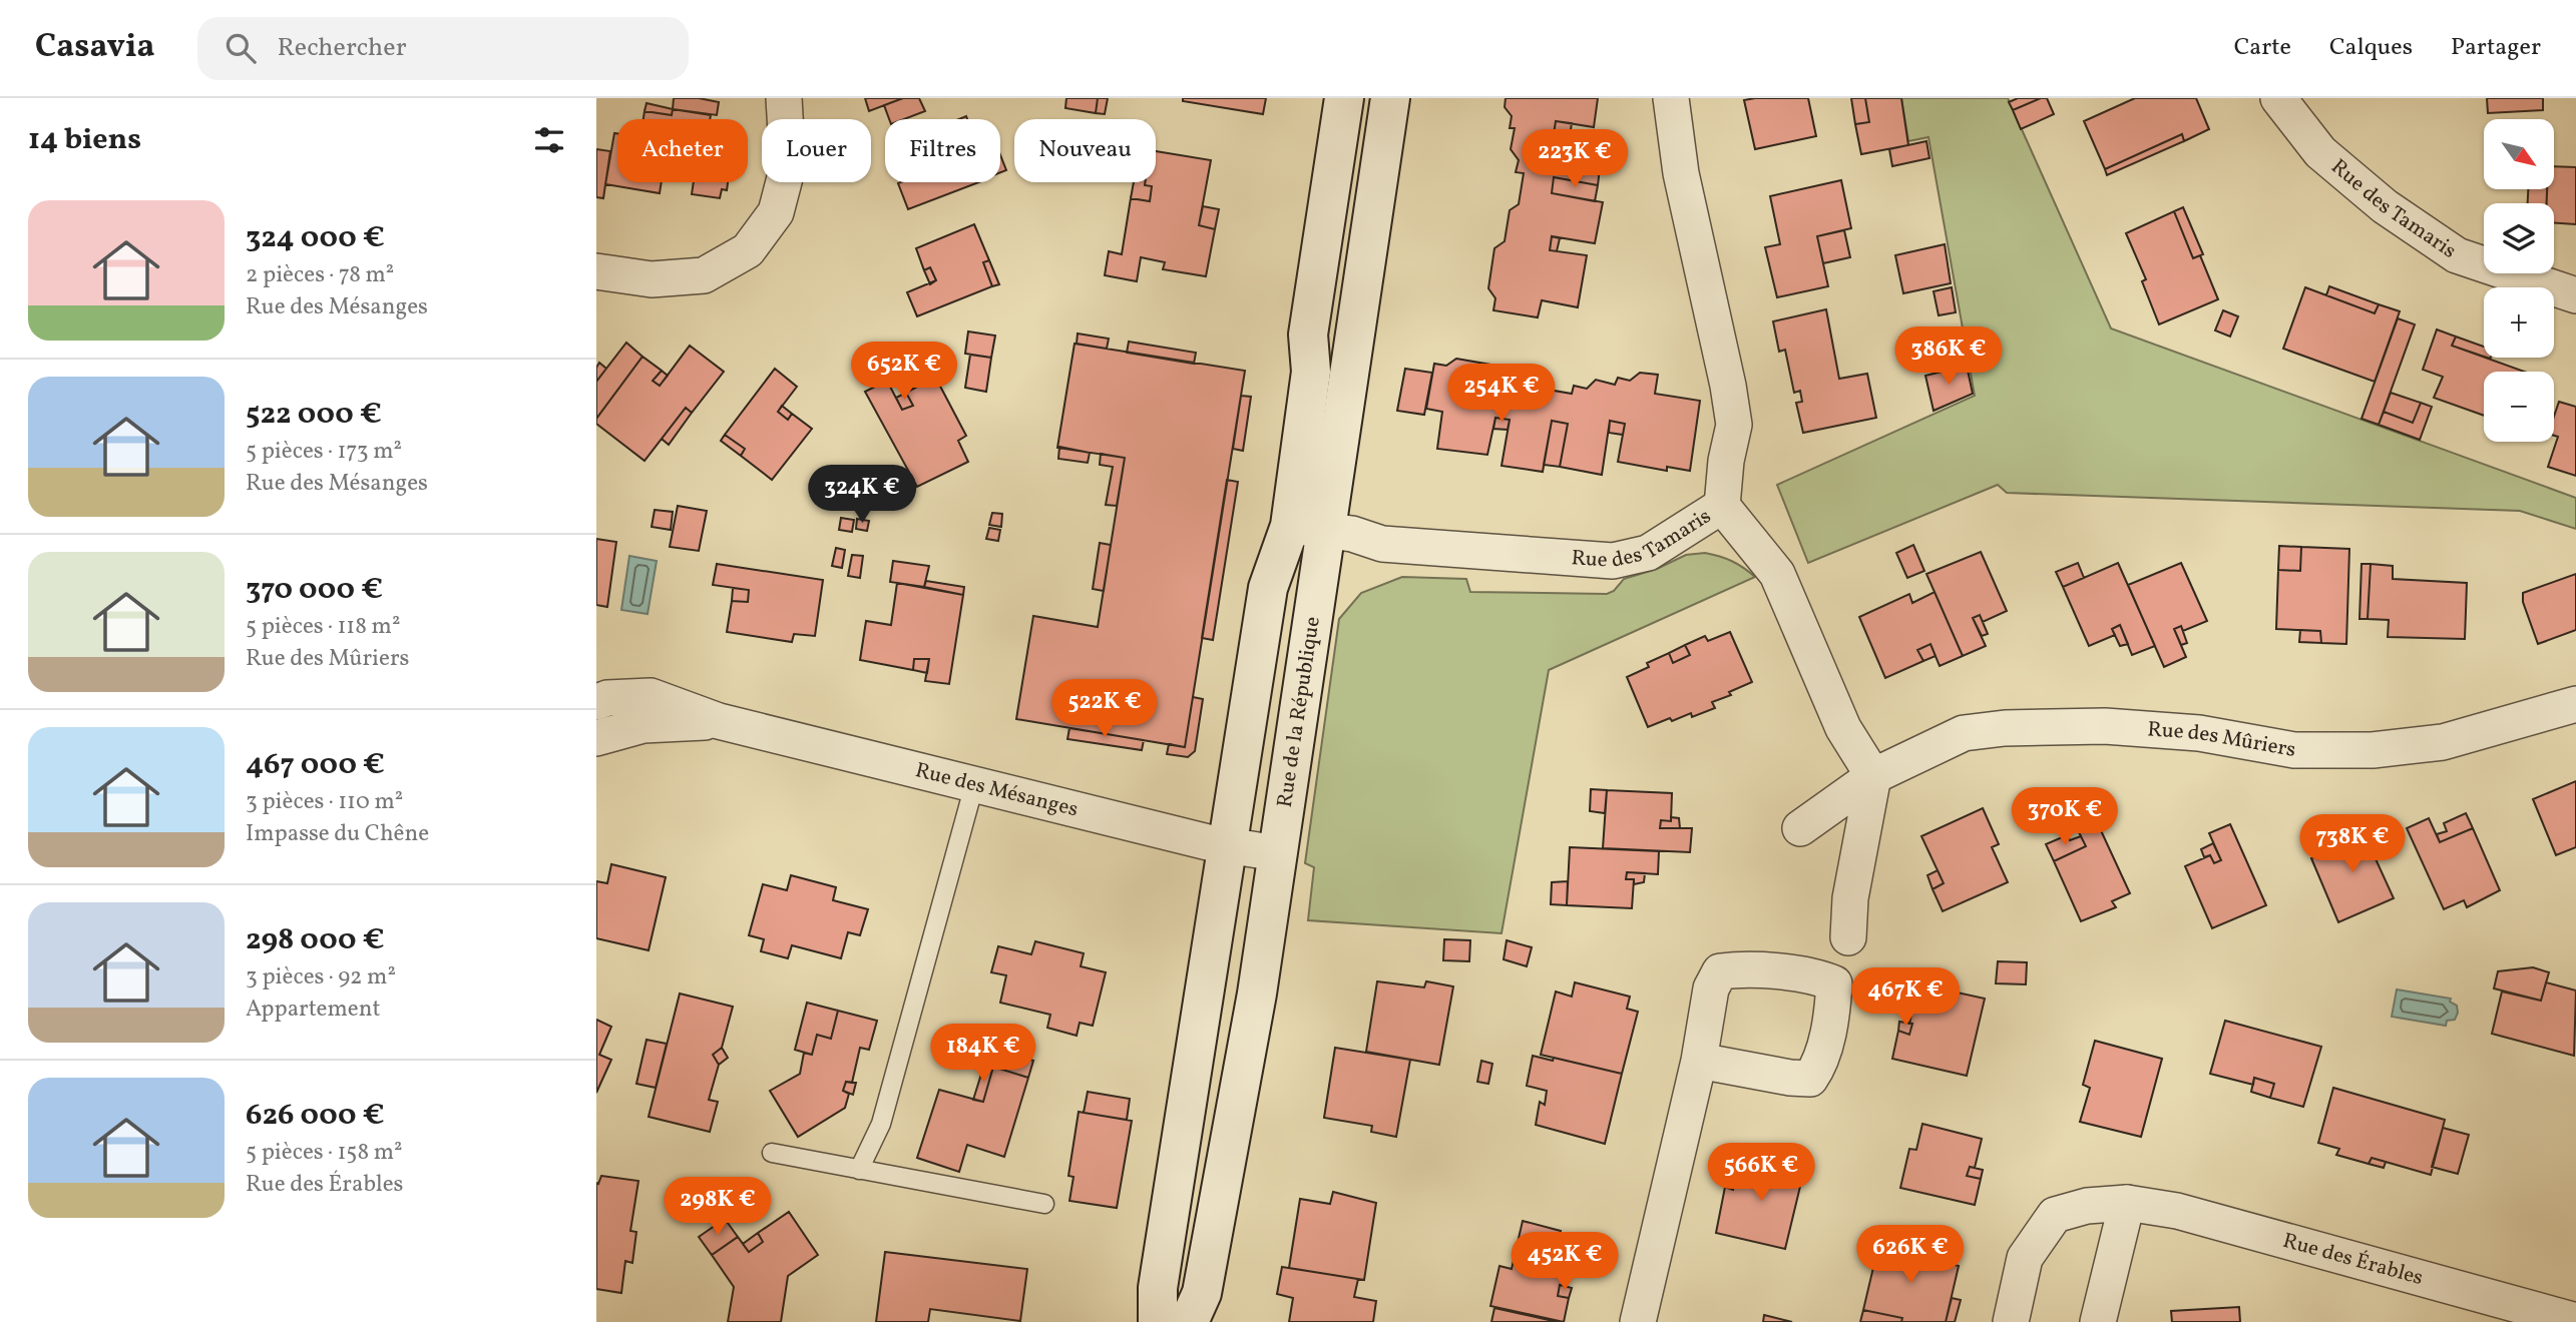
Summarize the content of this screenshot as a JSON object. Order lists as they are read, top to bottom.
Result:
{
  "streets": {
    "street": [
      "Rue des Tamaris",
      "Rue de la République",
      "Rue des Mûriers",
      "Rue des Mésanges",
      "Rue des Érables"
    ]
  },
  "crossings": [
    ["Rue des Tamaris", "Rue de la République"],
    ["Rue de la République", "Rue des Mésanges"]
  ],
  "north": "bottom right",
  "page": {
    "header": "Casavia",
    "search": "Rechercher",
    "nav": ["Carte", "Calques", "Partager"],
    "heading": "14 biens",
    "map_buttons": ["+", "−"],
    "chip": [
      "Acheter",
      "Louer",
      "Filtres",
      "Nouveau"
    ],
    "price": [
      "223K €",
      "386K €",
      "652K €",
      "254K €",
      "324K €",
      "522K €",
      "370K €",
      "738K €",
      "467K €",
      "184K €",
      "566K €",
      "298K €",
      "626K €",
      "452K €"
    ],
    "list": [
      {
        "name": "324 000 €",
        "note": "2 pièces · 78 m² · Rue des Mésanges"
      },
      {
        "name": "522 000 €",
        "note": "5 pièces · 173 m² · Rue des Mésanges"
      },
      {
        "name": "370 000 €",
        "note": "5 pièces · 118 m² · Rue des Mûriers"
      },
      {
        "name": "467 000 €",
        "note": "3 pièces · 110 m² · Impasse du Chêne"
      },
      {
        "name": "298 000 €",
        "note": "3 pièces · 92 m² · Appartement"
      },
      {
        "name": "626 000 €",
        "note": "5 pièces · 158 m² · Rue des Érables"
      }
    ]
  }
}
